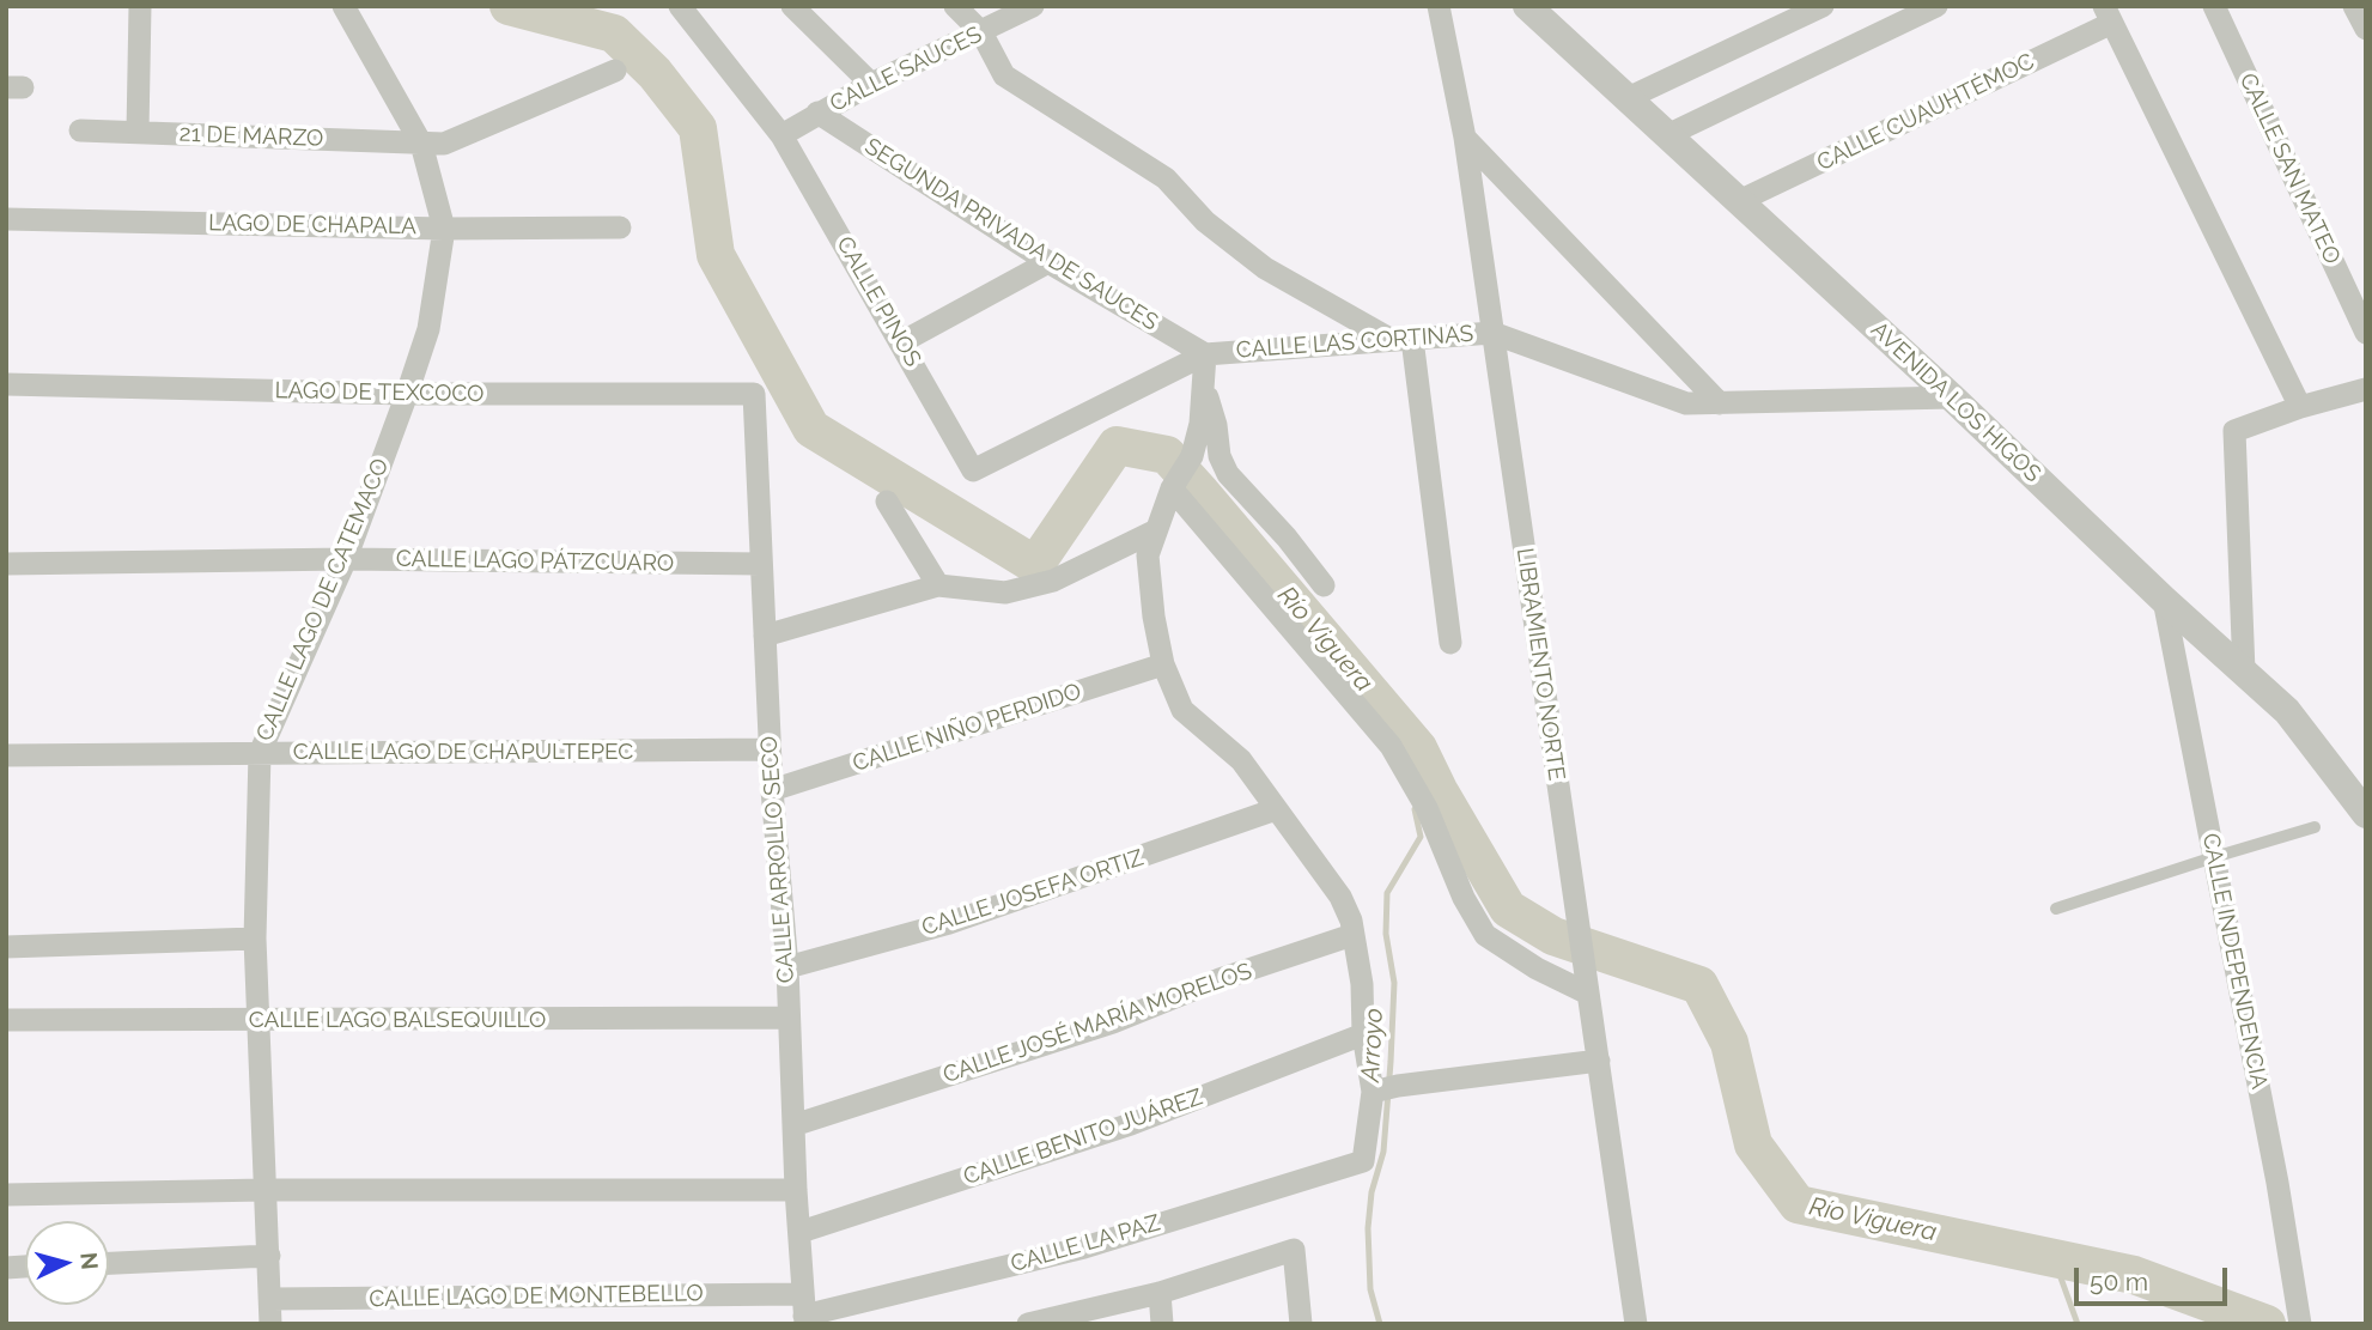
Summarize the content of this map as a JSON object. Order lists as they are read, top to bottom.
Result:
{
  "streets": {
    "street": [
      "CALLE SAUCES",
      "CALLE CUAUHTÉMOC",
      "21 DE MARZO",
      "CALLE SAN MATEO",
      "LAGO DE CHAPALA",
      "SEGUNDA PRIVADA DE SAUCES",
      "CALLE PINOS",
      "CALLE LAS CORTINAS",
      "LAGO DE TEXCOCO",
      "AVENIDA LOS HIGOS",
      "CALLE LAGO PÁTZCUARO",
      "CALLE LAGO DE CATEMACO",
      "LIBRAMIENTO NORTE",
      "CALLE NIÑO PERDIDO",
      "CALLE LAGO DE CHAPULTEPEC",
      "CALLE ARROLLO SECO",
      "CALLE JOSEFA ORTIZ",
      "CALLE INDEPENDENCIA",
      "CALLE LAGO BALSEQUILLO",
      "CALLE JOSÉ MARÍA MORELOS",
      "CALLE BENITO JUÁREZ",
      "CALLE LA PAZ",
      "CALLE LAGO DE MONTEBELLO"
    ]
  },
  "crossings": [
    ["CALLE SAUCES", "SEGUNDA PRIVADA DE SAUCES"],
    ["CALLE SAUCES", "CALLE PINOS"],
    ["CALLE CUAUHTÉMOC", "AVENIDA LOS HIGOS"],
    ["21 DE MARZO", "CALLE LAGO DE CATEMACO"],
    ["LAGO DE CHAPALA", "CALLE LAGO DE CATEMACO"],
    ["SEGUNDA PRIVADA DE SAUCES", "CALLE LAS CORTINAS"],
    ["CALLE PINOS", "CALLE LAS CORTINAS"],
    ["CALLE LAS CORTINAS", "AVENIDA LOS HIGOS"],
    ["CALLE LAS CORTINAS", "LIBRAMIENTO NORTE"],
    ["LAGO DE TEXCOCO", "CALLE LAGO DE CATEMACO"],
    ["LAGO DE TEXCOCO", "CALLE ARROLLO SECO"],
    ["AVENIDA LOS HIGOS", "CALLE INDEPENDENCIA"],
    ["CALLE LAGO PÁTZCUARO", "CALLE LAGO DE CATEMACO"],
    ["CALLE LAGO PÁTZCUARO", "CALLE ARROLLO SECO"],
    ["CALLE LAGO DE CATEMACO", "CALLE LAGO DE CHAPULTEPEC"],
    ["CALLE LAGO DE CATEMACO", "CALLE LAGO BALSEQUILLO"],
    ["CALLE LAGO DE CATEMACO", "CALLE LAGO DE MONTEBELLO"],
    ["CALLE NIÑO PERDIDO", "CALLE ARROLLO SECO"],
    ["CALLE LAGO DE CHAPULTEPEC", "CALLE ARROLLO SECO"],
    ["CALLE ARROLLO SECO", "CALLE JOSEFA ORTIZ"],
    ["CALLE ARROLLO SECO", "CALLE LAGO BALSEQUILLO"],
    ["CALLE ARROLLO SECO", "CALLE JOSÉ MARÍA MORELOS"],
    ["CALLE ARROLLO SECO", "CALLE BENITO JUÁREZ"],
    ["CALLE ARROLLO SECO", "CALLE LA PAZ"],
    ["CALLE ARROLLO SECO", "CALLE LAGO DE MONTEBELLO"],
    ["CALLE LA PAZ", "CALLE LAGO DE MONTEBELLO"]
  ],
  "water": ["Río Viguera", "Arroyo"],
  "scale_bar": "50 m",
  "north": "right"
}
